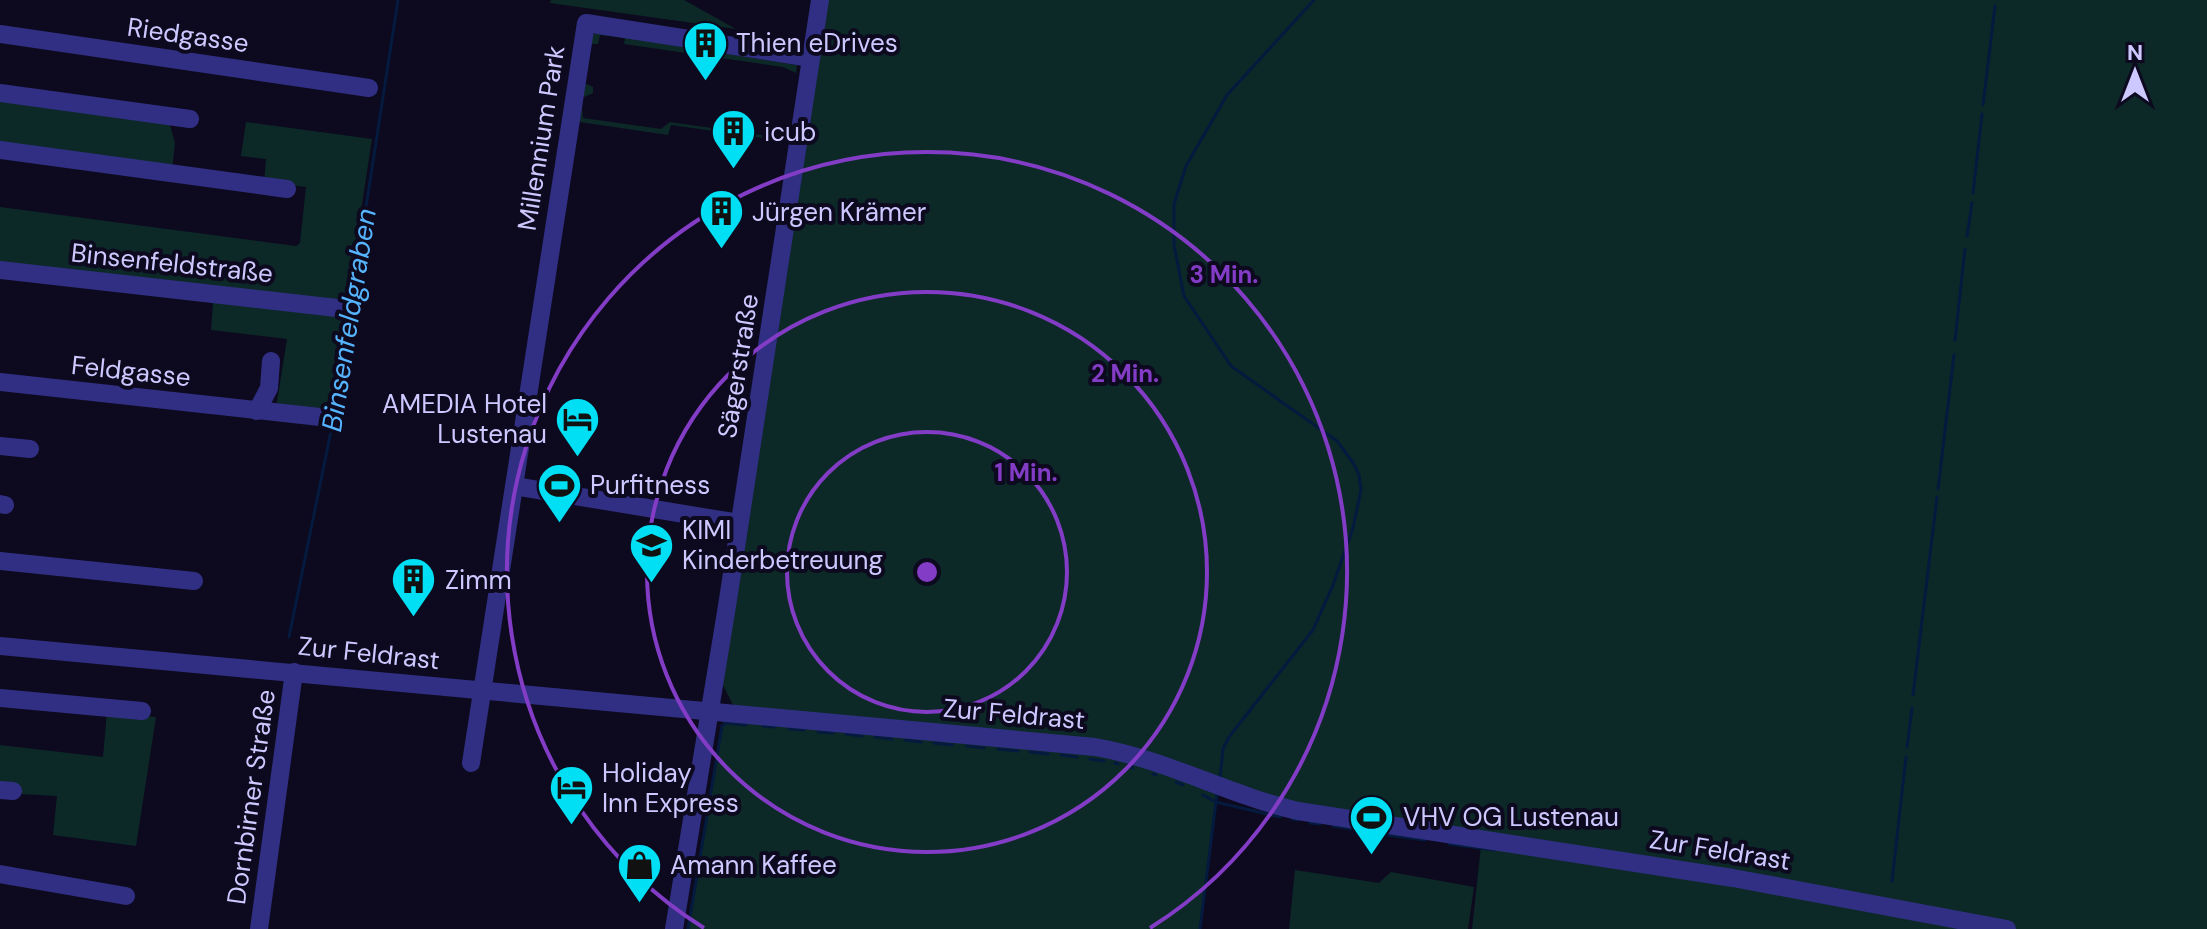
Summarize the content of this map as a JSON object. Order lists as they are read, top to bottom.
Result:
{
  "streets": {
    "street": [
      "Riedgasse",
      "Millennium Park",
      "Binsenfeldstraße",
      "Sägerstraße",
      "Feldgasse",
      "Zur Feldrast",
      "Dornbirner Straße"
    ]
  },
  "crossings": [
    ["Millennium Park", "Sägerstraße"],
    ["Millennium Park", "Zur Feldrast"],
    ["Sägerstraße", "Zur Feldrast"],
    ["Zur Feldrast", "Dornbirner Straße"]
  ],
  "water": ["Binsenfeldgraben"],
  "places": {
    "building": [
      "Thien eDrives",
      "icub",
      "Jürgen Krämer",
      "Zimm"
    ],
    "hotel": ["AMEDIA Hotel Lustenau", "Holiday Inn Express"],
    "sports": ["Purfitness", "VHV OG Lustenau"],
    "school or university": ["KIMI Kinderbetreuung"],
    "shop": ["Amann Kaffee"]
  },
  "north": "top",
  "rings": ["3 Min.", "2 Min.", "1 Min."]
}
